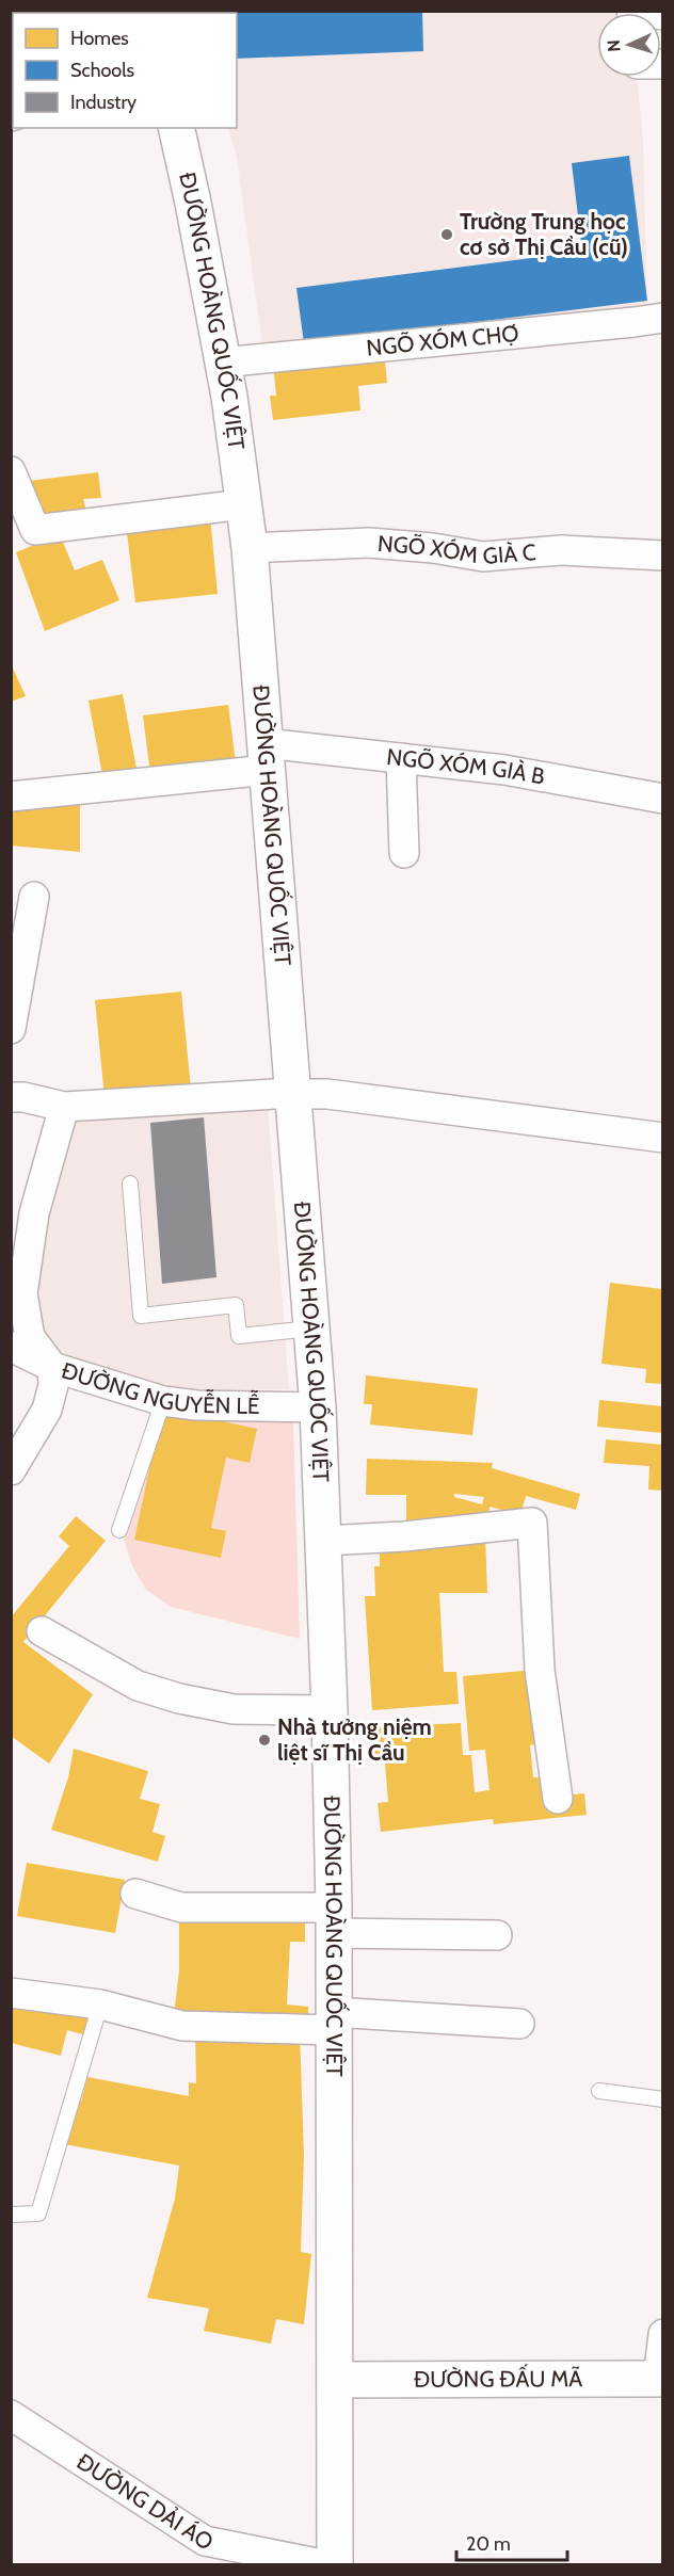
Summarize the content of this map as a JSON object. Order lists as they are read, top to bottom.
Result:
{
  "streets": {
    "main road": ["ĐƯỜNG HOÀNG QUỐC VIỆT", "ĐƯỜNG ĐẤU MÃ"],
    "street": [
      "NGÕ XÓM CHỢ",
      "NGÕ XÓM GIÀ C",
      "NGÕ XÓM GIÀ B",
      "ĐƯỜNG NGUYỄN LỄ",
      "ĐƯỜNG DẢI ÁO"
    ]
  },
  "crossings": [
    ["ĐƯỜNG HOÀNG QUỐC VIỆT", "NGÕ XÓM CHỢ"],
    ["ĐƯỜNG HOÀNG QUỐC VIỆT", "NGÕ XÓM GIÀ C"],
    ["ĐƯỜNG HOÀNG QUỐC VIỆT", "NGÕ XÓM GIÀ B"],
    ["ĐƯỜNG HOÀNG QUỐC VIỆT", "ĐƯỜNG NGUYỄN LỄ"],
    ["ĐƯỜNG HOÀNG QUỐC VIỆT", "ĐƯỜNG ĐẤU MÃ"]
  ],
  "places": ["Trường Trung học cơ sở Thị Cầu (cũ)", "Nhà tưởng niệm liệt sĩ Thị Cầu"],
  "legend": ["Homes", "Schools", "Industry"],
  "scale_bar": "20 m",
  "north": "left"
}
